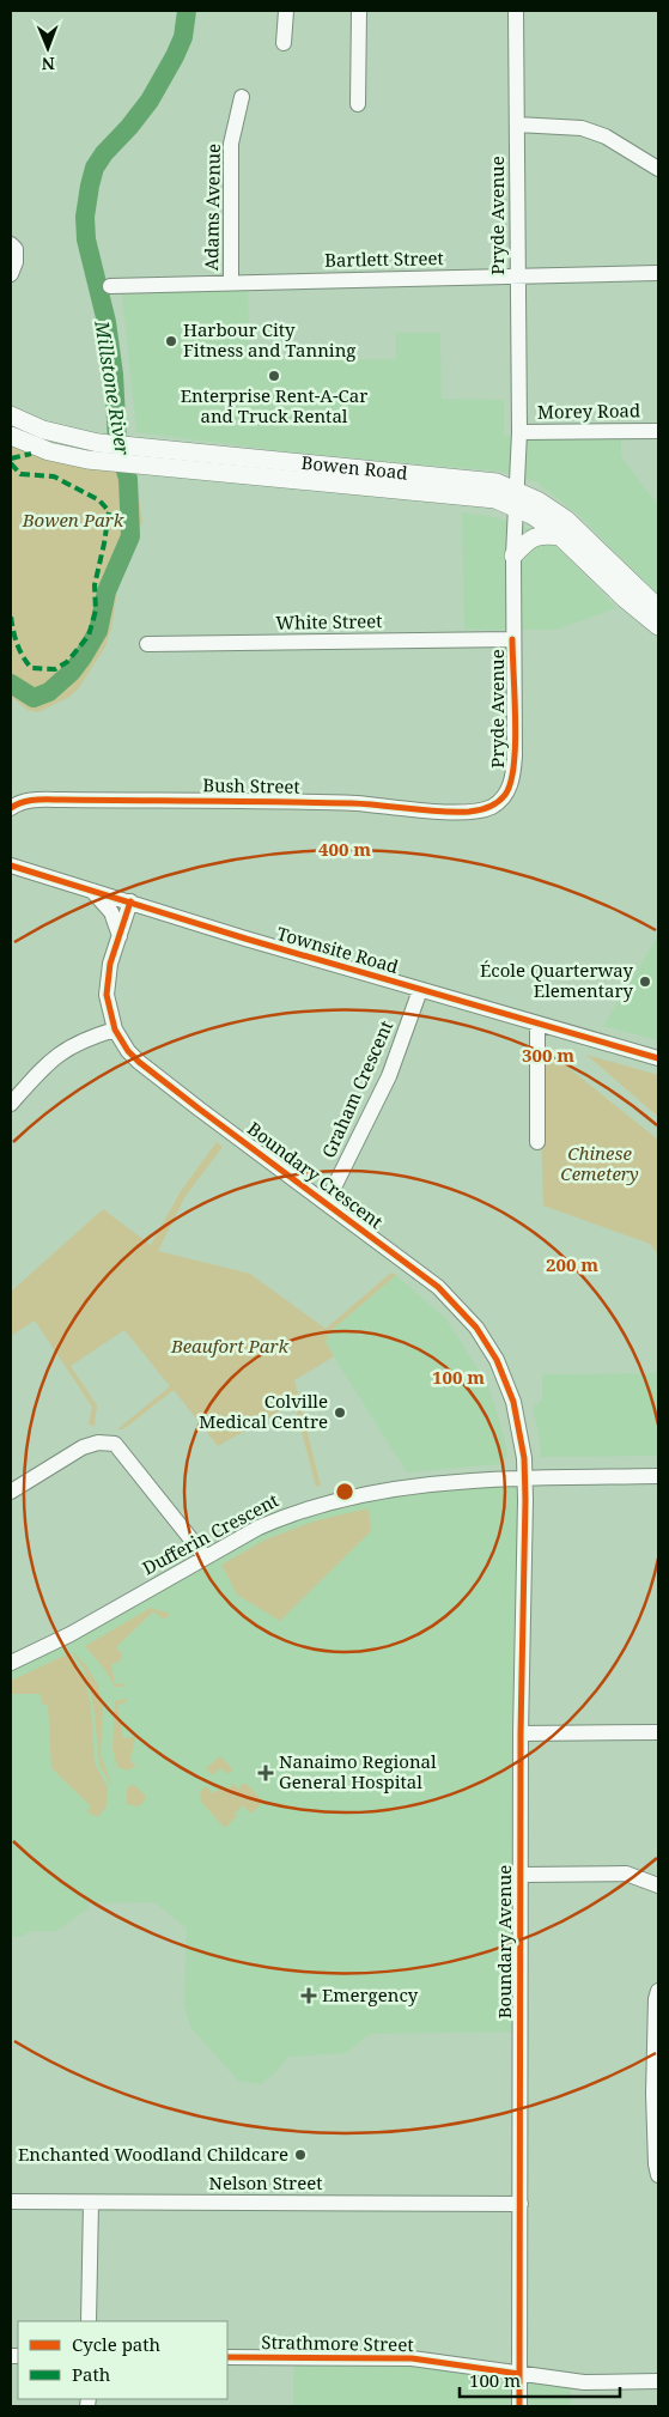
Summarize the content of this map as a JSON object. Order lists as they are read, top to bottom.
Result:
{
  "streets": {
    "main road": ["Bowen Road"],
    "street": [
      "Adams Avenue",
      "Pryde Avenue",
      "Bartlett Street",
      "Morey Road",
      "White Street",
      "Bush Street",
      "Townsite Road",
      "Graham Crescent",
      "Boundary Crescent",
      "Dufferin Crescent",
      "Boundary Avenue",
      "Nelson Street",
      "Strathmore Street"
    ]
  },
  "crossings": [
    ["Adams Avenue", "Bartlett Street"],
    ["Pryde Avenue", "Bartlett Street"],
    ["Pryde Avenue", "Morey Road"],
    ["Pryde Avenue", "Bowen Road"],
    ["Pryde Avenue", "White Street"],
    ["Pryde Avenue", "Bush Street"],
    ["Townsite Road", "Graham Crescent"],
    ["Townsite Road", "Boundary Crescent"],
    ["Graham Crescent", "Boundary Crescent"],
    ["Boundary Crescent", "Dufferin Crescent"],
    ["Boundary Crescent", "Boundary Avenue"],
    ["Dufferin Crescent", "Boundary Avenue"],
    ["Boundary Avenue", "Nelson Street"],
    ["Boundary Avenue", "Strathmore Street"]
  ],
  "water": ["Millstone River"],
  "parks": ["Bowen Park", "Chinese Cemetery", "Beaufort Park"],
  "places": {
    "other": [
      "Harbour City Fitness and Tanning",
      "Enterprise Rent-A-Car and Truck Rental",
      "École Quarterway Elementary",
      "Colville Medical Centre",
      "Enchanted Woodland Childcare"
    ],
    "health": ["Nanaimo Regional General Hospital", "Emergency"]
  },
  "legend": ["Cycle path", "Path"],
  "scale_bar": "100 m",
  "north": "bottom",
  "rings": [
    "400 m",
    "300 m",
    "200 m",
    "100 m"
  ]
}
